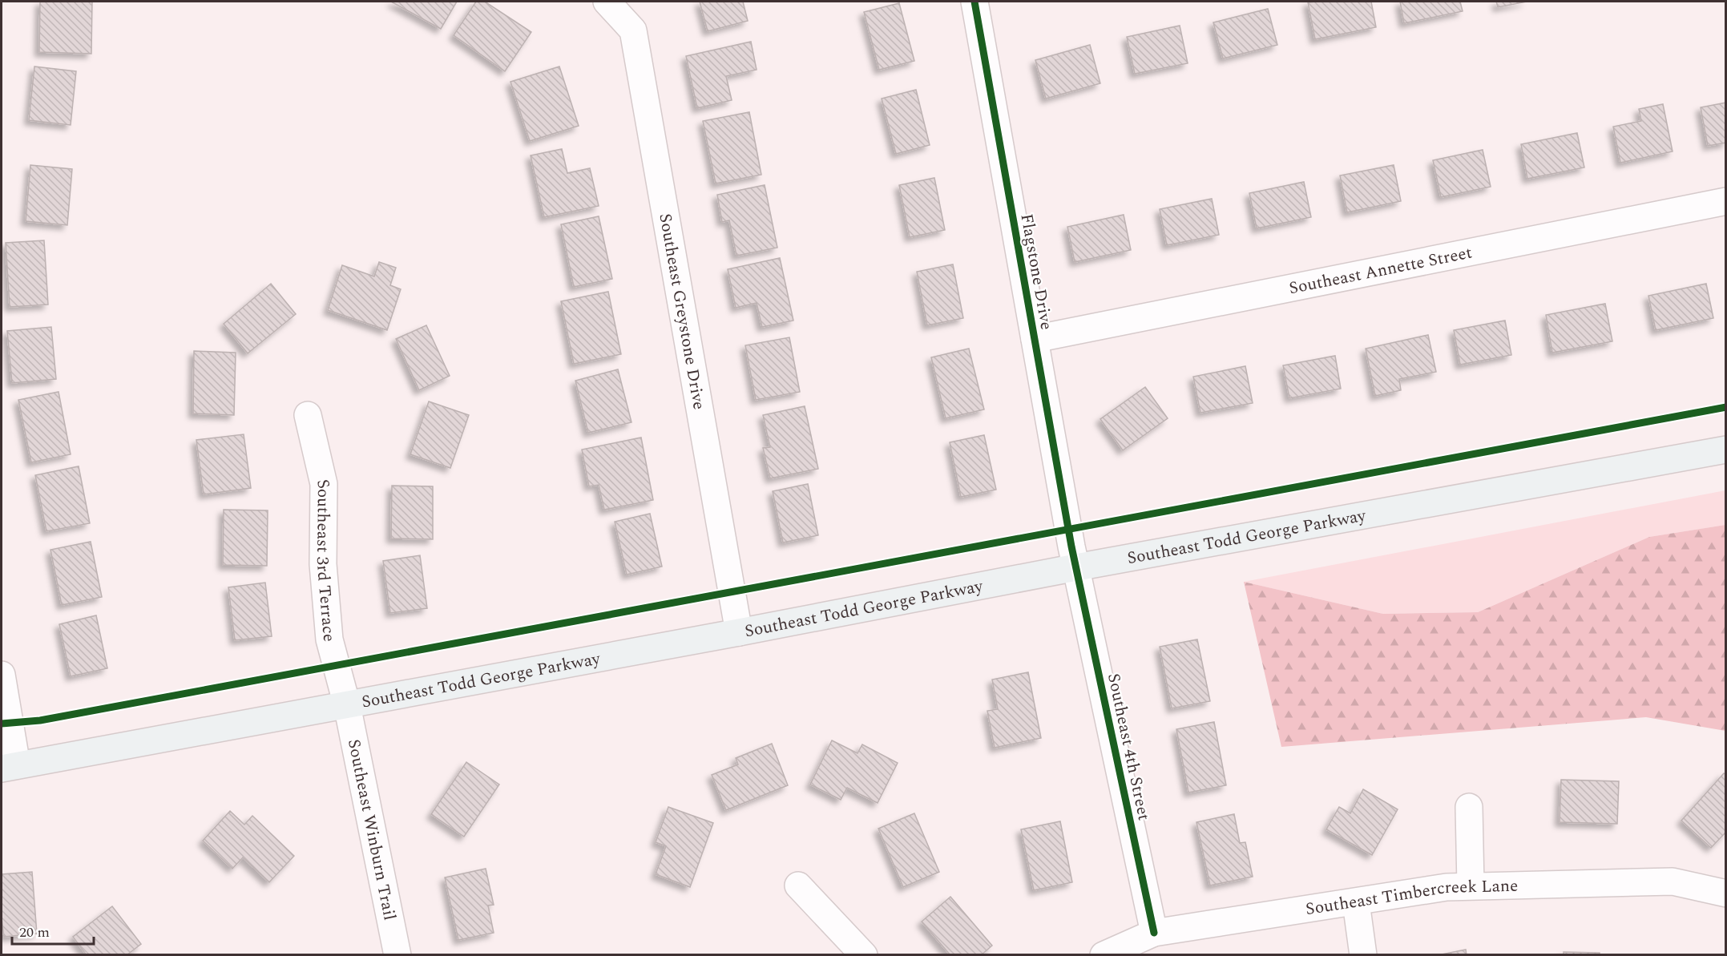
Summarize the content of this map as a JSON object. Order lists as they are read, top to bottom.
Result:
{
  "streets": {
    "main road": ["Southeast Todd George Parkway"],
    "street": [
      "Southeast Annette Street",
      "Flagstone Drive",
      "Southeast Greystone Drive",
      "Southeast 3rd Terrace",
      "Southeast 4th Street",
      "Southeast Winburn Trail",
      "Southeast Timbercreek Lane"
    ]
  },
  "crossings": [
    ["Southeast Annette Street", "Flagstone Drive"],
    ["Flagstone Drive", "Southeast Todd George Parkway"],
    ["Flagstone Drive", "Southeast 4th Street"],
    ["Southeast Greystone Drive", "Southeast Todd George Parkway"],
    ["Southeast Todd George Parkway", "Southeast 3rd Terrace"],
    ["Southeast Todd George Parkway", "Southeast 4th Street"],
    ["Southeast Todd George Parkway", "Southeast Winburn Trail"],
    ["Southeast 3rd Terrace", "Southeast Winburn Trail"],
    ["Southeast 4th Street", "Southeast Timbercreek Lane"]
  ],
  "scale_bar": "20 m"
}
